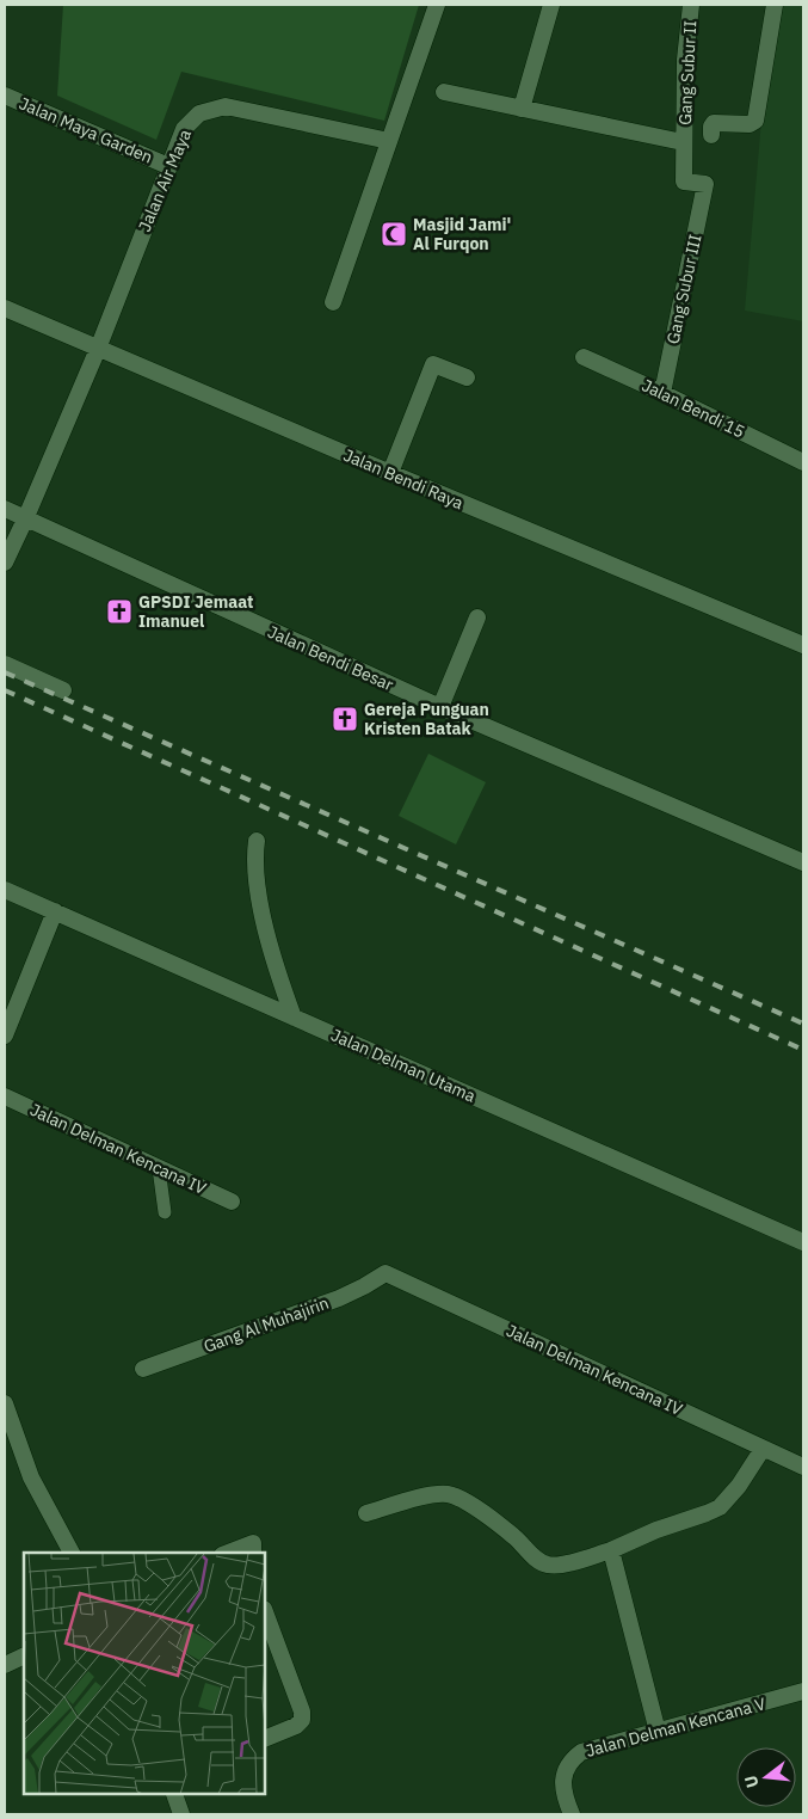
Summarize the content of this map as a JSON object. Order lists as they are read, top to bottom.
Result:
{
  "streets": {
    "street": [
      "Gang Subur II",
      "Jalan Maya Garden",
      "Jalan Air Maya",
      "Gang Subur III",
      "Jalan Bendi 15",
      "Jalan Bendi Raya",
      "Jalan Bendi Besar",
      "Jalan Delman Utama",
      "Jalan Delman Kencana IV",
      "Gang Al Muhajirin",
      "Jalan Delman Kencana V"
    ]
  },
  "crossings": [
    ["Gang Subur II", "Gang Subur III"],
    ["Jalan Maya Garden", "Jalan Air Maya"],
    ["Jalan Air Maya", "Jalan Bendi Raya"],
    ["Jalan Air Maya", "Jalan Bendi Besar"],
    ["Gang Subur III", "Jalan Bendi 15"],
    ["Jalan Delman Kencana IV", "Gang Al Muhajirin"]
  ],
  "places": {
    "mosque": ["Masjid Jami' Al Furqon"],
    "church": ["GPSDI Jemaat Imanuel", "Gereja Punguan Kristen Batak"]
  },
  "north": "left"
}
